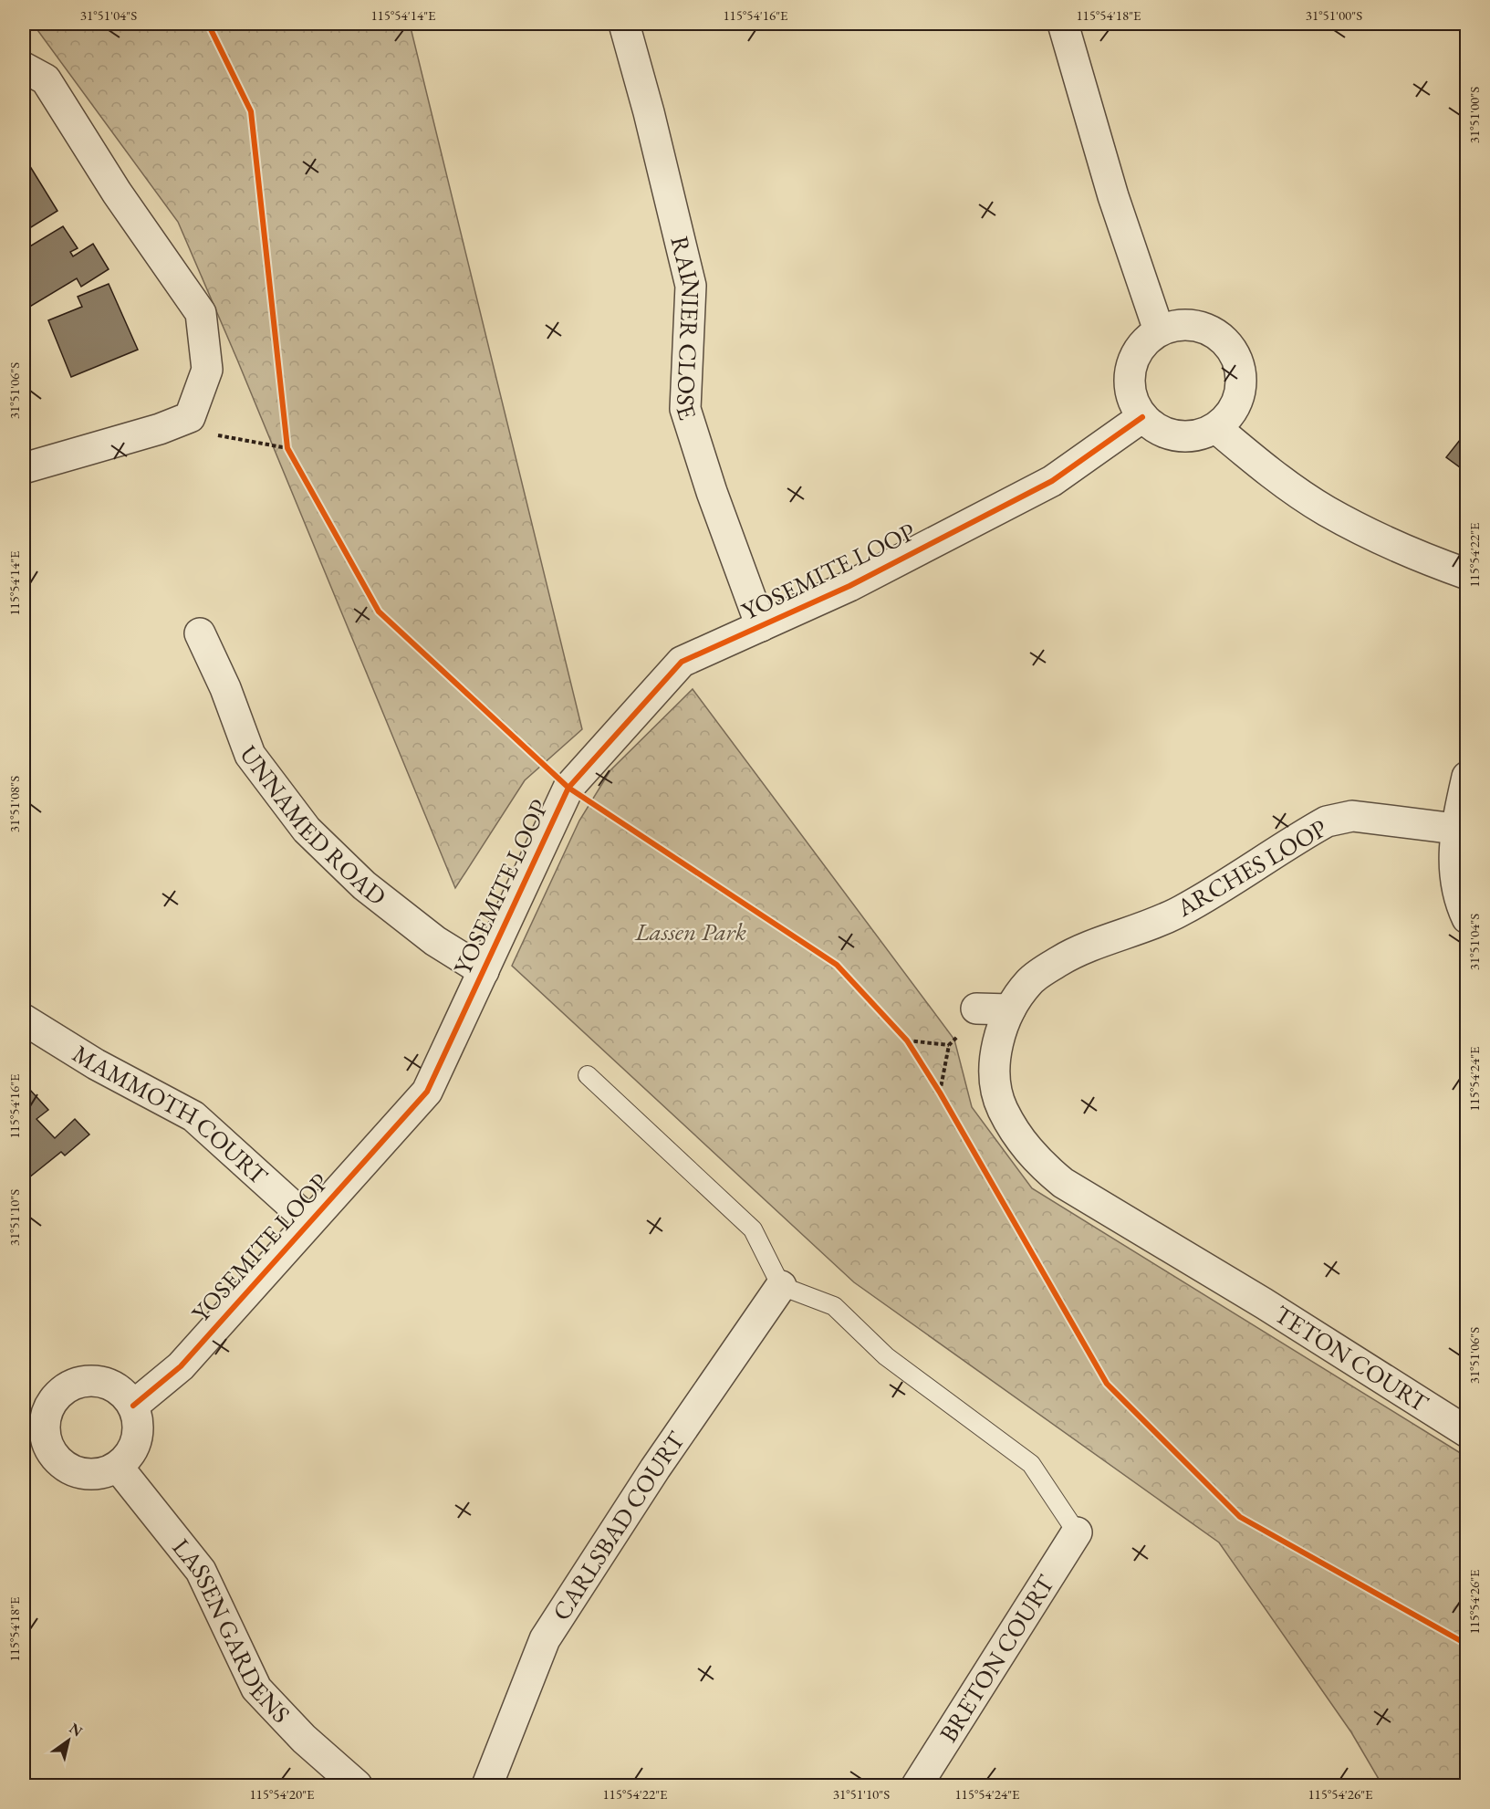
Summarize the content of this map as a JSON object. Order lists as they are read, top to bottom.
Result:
{
  "streets": {
    "street": [
      "RAINIER CLOSE",
      "YOSEMITE LOOP",
      "UNNAMED ROAD",
      "ARCHES LOOP",
      "MAMMOTH COURT",
      "TETON COURT",
      "CARLSBAD COURT",
      "LASSEN GARDENS",
      "BRETON COURT"
    ]
  },
  "crossings": [
    ["RAINIER CLOSE", "YOSEMITE LOOP"],
    ["YOSEMITE LOOP", "UNNAMED ROAD"],
    ["YOSEMITE LOOP", "MAMMOTH COURT"],
    ["YOSEMITE LOOP", "LASSEN GARDENS"],
    ["ARCHES LOOP", "TETON COURT"]
  ],
  "parks": ["Lassen Park"],
  "north": "top right",
  "coordinates": [
    "31°51'04\"S",
    "115°54'14\"E",
    "115°54'16\"E",
    "115°54'18\"E",
    "31°51'00\"S",
    "31°51'06\"S",
    "115°54'22\"E",
    "31°51'08\"S",
    "115°54'24\"E",
    "31°51'10\"S",
    "115°54'26\"E",
    "115°54'20\"E"
  ]
}
